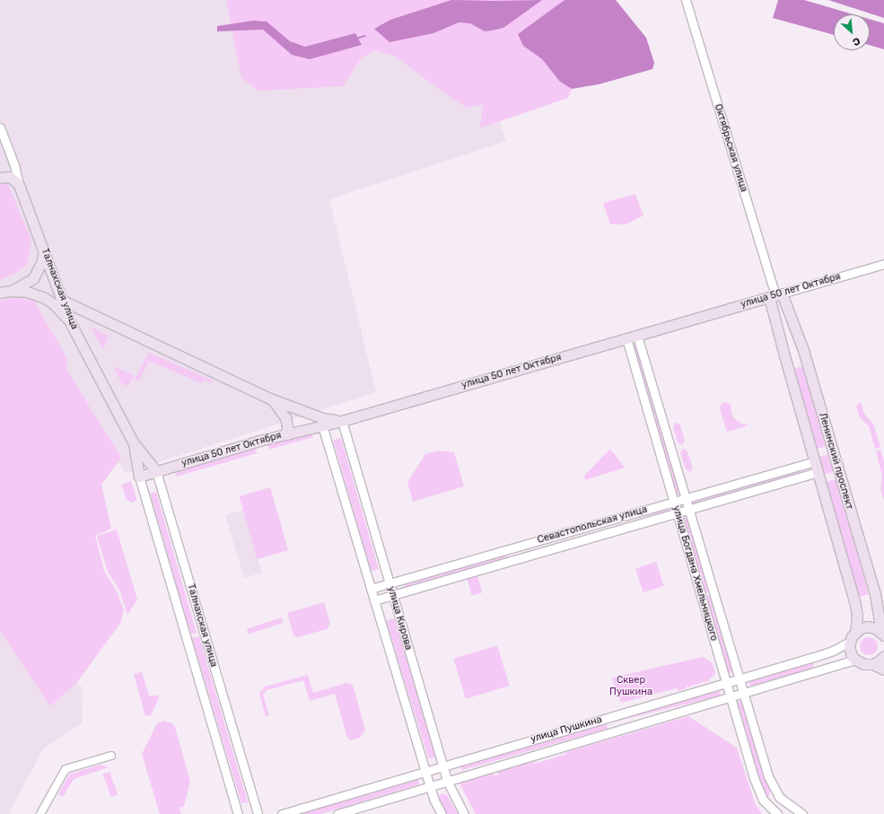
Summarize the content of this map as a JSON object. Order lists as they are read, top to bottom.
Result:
{
  "streets": {
    "main road": ["Талнахская улица", "улица 50 лет Октября", "Ленинский проспект"],
    "street": [
      "Октябрьская улица",
      "Севастопольская улица",
      "улица Богдана Хмельницкого",
      "улица Кирова",
      "улица Пушкина"
    ]
  },
  "crossings": [
    ["Октябрьская улица", "улица 50 лет Октября"],
    ["Октябрьская улица", "Ленинский проспект"],
    ["Талнахская улица", "улица 50 лет Октября"],
    ["улица 50 лет Октября", "Ленинский проспект"],
    ["улица 50 лет Октября", "улица Богдана Хмельницкого"],
    ["улица 50 лет Октября", "улица Кирова"],
    ["Ленинский проспект", "Севастопольская улица"],
    ["Ленинский проспект", "улица Пушкина"],
    ["Севастопольская улица", "улица Богдана Хмельницкого"],
    ["Севастопольская улица", "улица Кирова"],
    ["улица Богдана Хмельницкого", "улица Пушкина"],
    ["улица Кирова", "улица Пушкина"]
  ],
  "parks": ["Сквер Пушкина"],
  "north": "bottom right"
}
